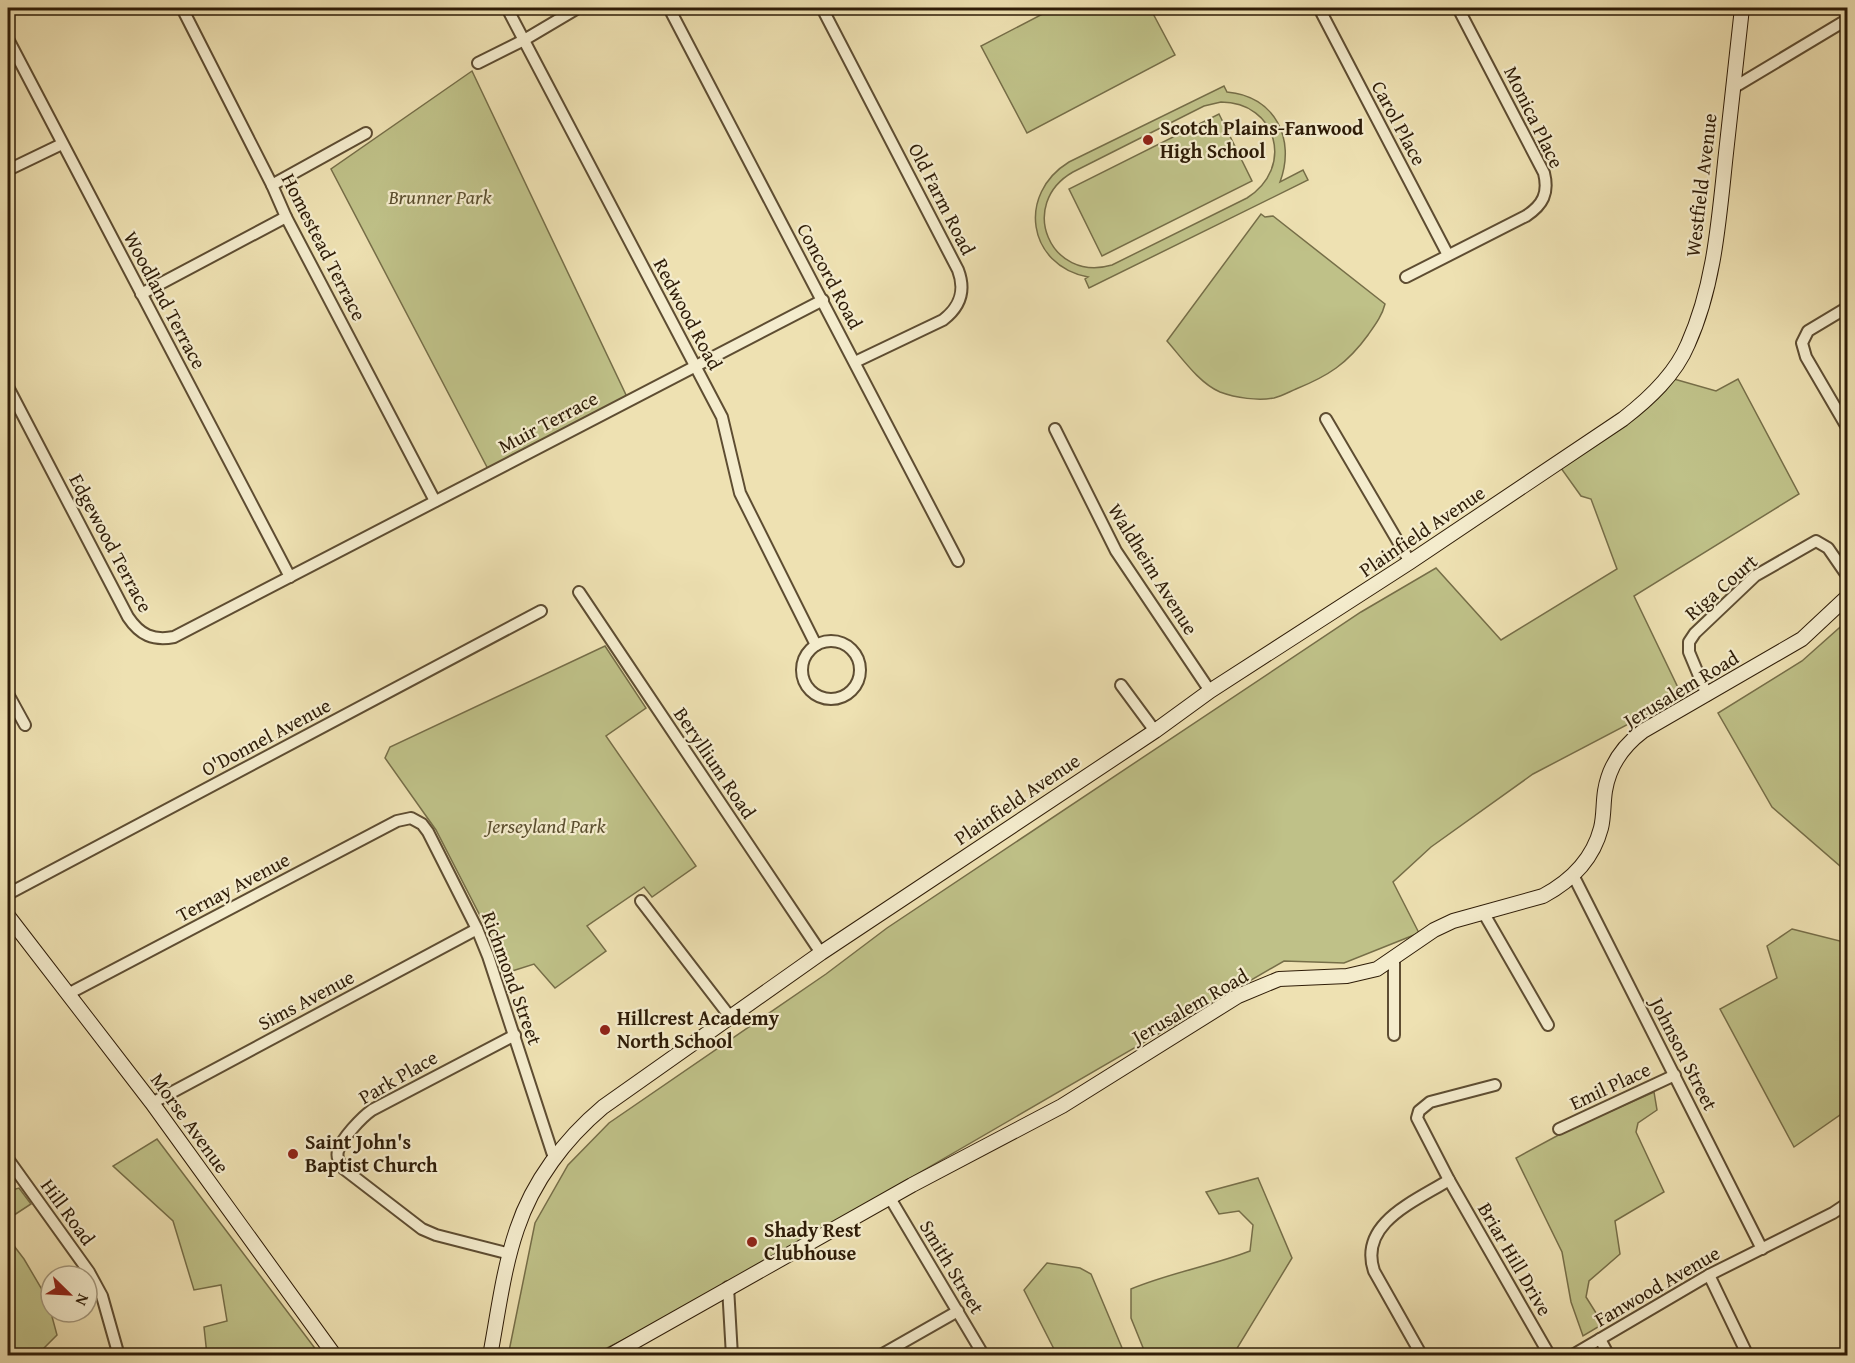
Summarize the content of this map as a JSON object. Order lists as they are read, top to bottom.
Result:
{
  "streets": {
    "street": [
      "Monica Place",
      "Carol Place",
      "Westfield Avenue",
      "Old Farm Road",
      "Homestead Terrace",
      "Concord Road",
      "Woodland Terrace",
      "Redwood Road",
      "Muir Terrace",
      "Plainfield Avenue",
      "Edgewood Terrace",
      "Waldheim Avenue",
      "Riga Court",
      "Jerusalem Road",
      "O'Donnel Avenue",
      "Beryllium Road",
      "Ternay Avenue",
      "Richmond Street",
      "Sims Avenue",
      "Johnson Street",
      "Park Place",
      "Emil Place",
      "Morse Avenue",
      "Hill Road",
      "Briar Hill Drive",
      "Smith Street",
      "Fanwood Avenue"
    ]
  },
  "crossings": [
    ["Monica Place", "Carol Place"],
    ["Westfield Avenue", "Plainfield Avenue"],
    ["Old Farm Road", "Concord Road"],
    ["Homestead Terrace", "Muir Terrace"],
    ["Concord Road", "Muir Terrace"],
    ["Woodland Terrace", "Muir Terrace"],
    ["Woodland Terrace", "Edgewood Terrace"],
    ["Redwood Road", "Muir Terrace"],
    ["Muir Terrace", "Edgewood Terrace"],
    ["Plainfield Avenue", "Waldheim Avenue"],
    ["Plainfield Avenue", "Beryllium Road"],
    ["Plainfield Avenue", "Richmond Street"],
    ["Plainfield Avenue", "Park Place"],
    ["Riga Court", "Jerusalem Road"],
    ["Jerusalem Road", "Johnson Street"],
    ["Jerusalem Road", "Smith Street"],
    ["Ternay Avenue", "Richmond Street"],
    ["Ternay Avenue", "Morse Avenue"],
    ["Richmond Street", "Sims Avenue"],
    ["Richmond Street", "Park Place"],
    ["Sims Avenue", "Morse Avenue"],
    ["Johnson Street", "Emil Place"],
    ["Johnson Street", "Fanwood Avenue"]
  ],
  "parks": ["Brunner Park", "Jerseyland Park"],
  "places": [
    "Scotch Plains-Fanwood High School",
    "Hillcrest Academy North School",
    "Saint John's Baptist Church",
    "Shady Rest Clubhouse"
  ],
  "north": "bottom right"
}
